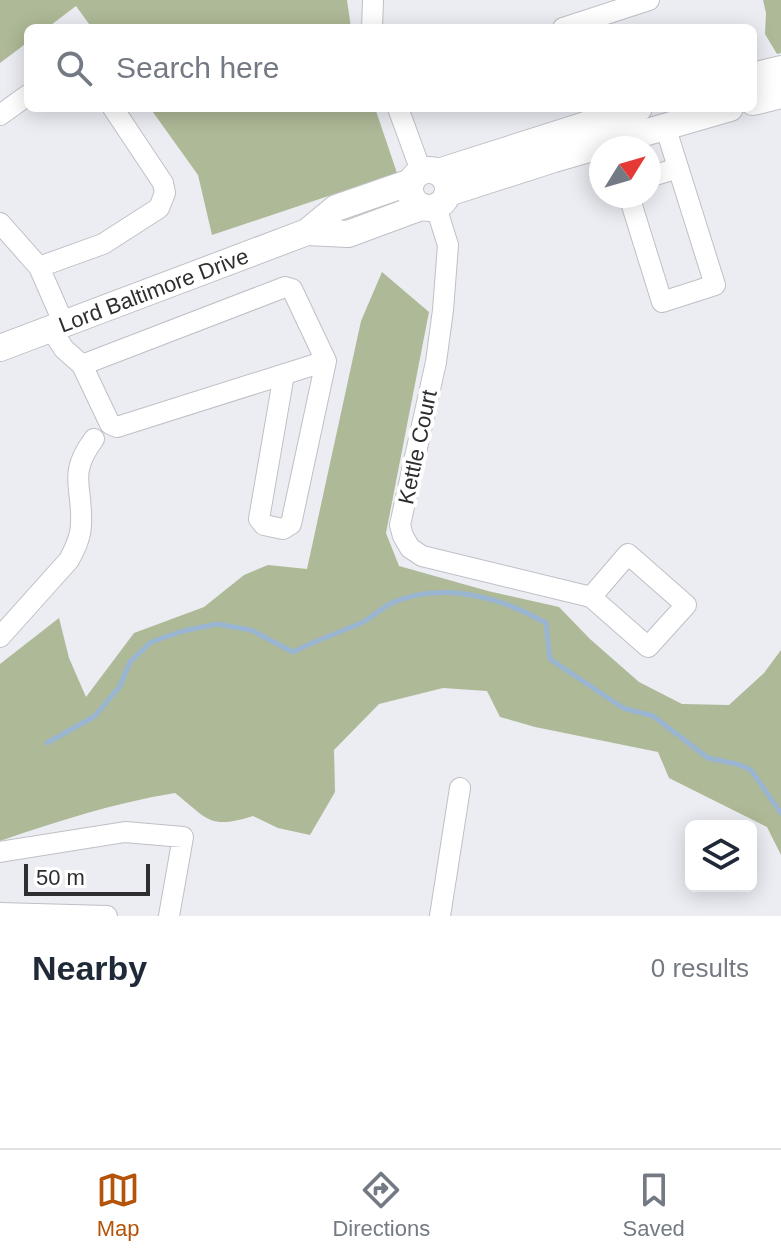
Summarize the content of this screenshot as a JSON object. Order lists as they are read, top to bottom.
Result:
{
  "streets": {
    "main road": ["Lord Baltimore Drive"],
    "street": ["Kettle Court"]
  },
  "crossings": [
    ["Lord Baltimore Drive", "Kettle Court"]
  ],
  "scale_bar": "50 m",
  "north": "top right",
  "page": {
    "search": "Search here",
    "scale": "50 m",
    "heading": ["Nearby", "0 results"],
    "nav": ["Map", "Directions", "Saved"]
  }
}
